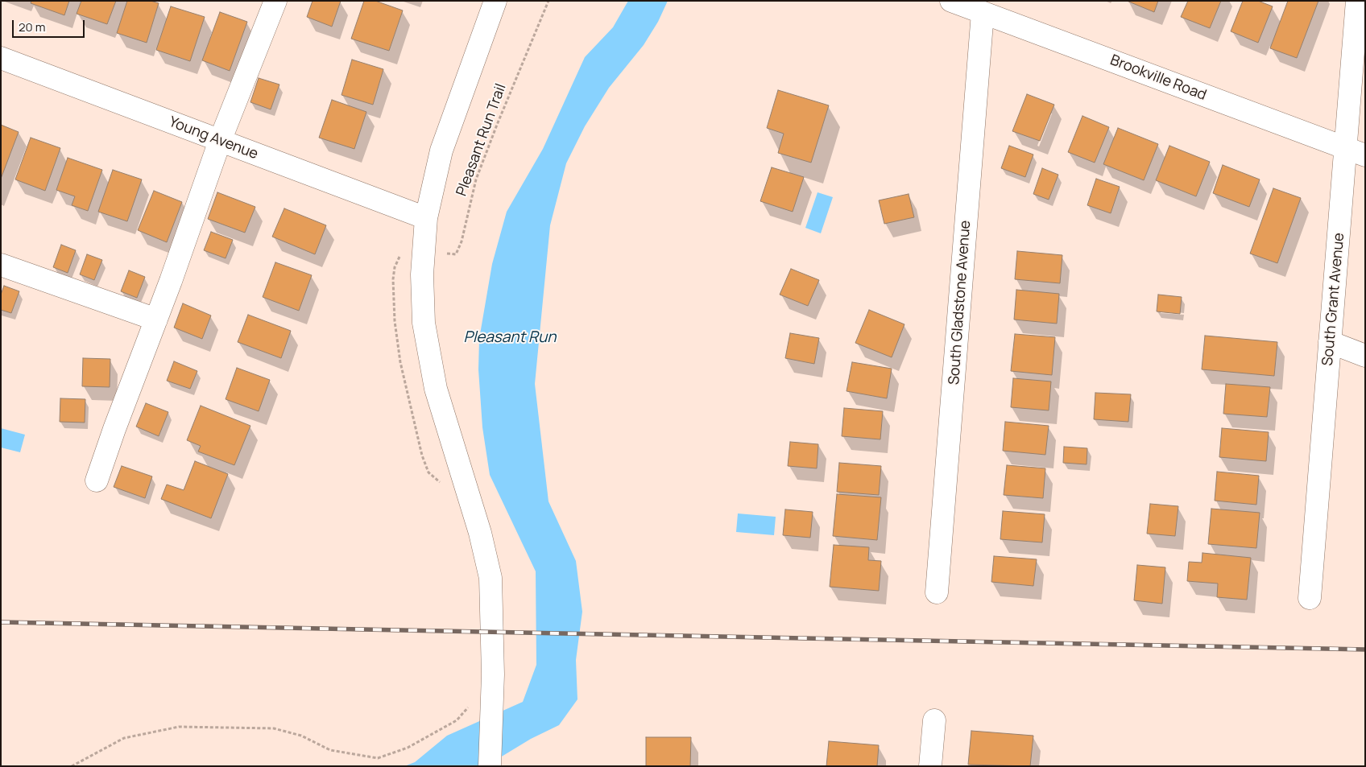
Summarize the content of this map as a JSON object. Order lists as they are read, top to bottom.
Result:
{
  "streets": {
    "street": [
      "Brookville Road",
      "Young Avenue",
      "South Grant Avenue",
      "South Gladstone Avenue"
    ],
    "path": ["Pleasant Run Trail"]
  },
  "crossings": [
    ["Brookville Road", "South Grant Avenue"],
    ["Brookville Road", "South Gladstone Avenue"]
  ],
  "water": ["Pleasant Run"],
  "scale_bar": "20 m"
}
